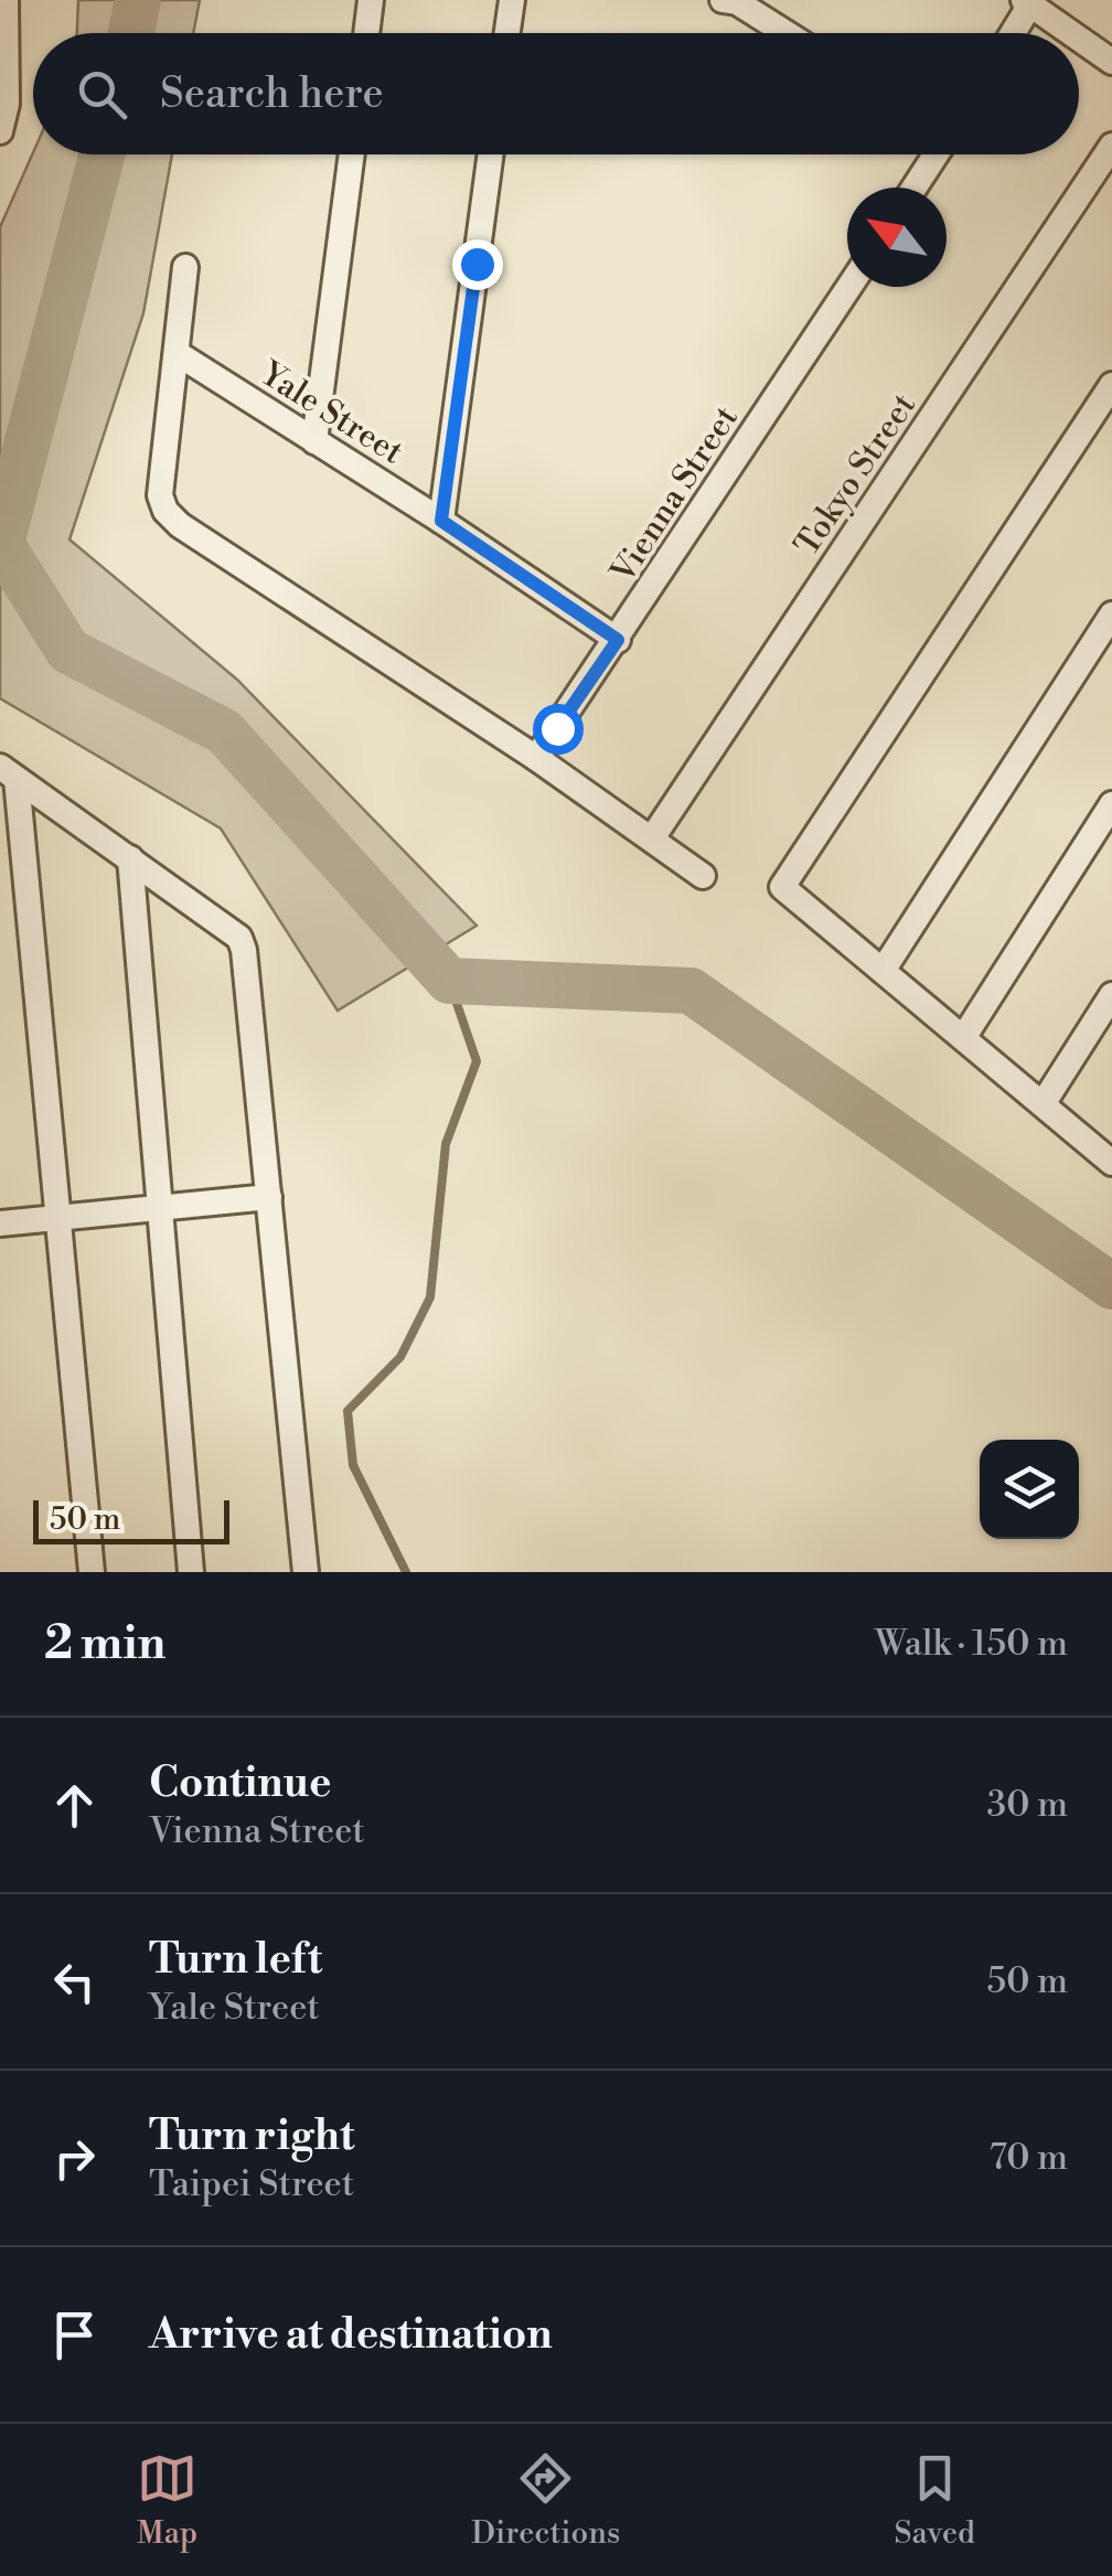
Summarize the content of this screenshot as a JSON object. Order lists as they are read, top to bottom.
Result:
{
  "streets": {
    "street": ["Yale Street", "Tokyo Street", "Vienna Street"]
  },
  "crossings": [
    ["Yale Street", "Vienna Street"]
  ],
  "scale_bar": "50 m",
  "north": "top left",
  "page": {
    "search": "Search here",
    "scale": "50 m",
    "heading": ["2 min", "Walk · 150 m"],
    "list": [
      ["Continue", "Vienna Street", "30 m"],
      ["Turn left", "Yale Street", "50 m"],
      ["Turn right", "Taipei Street", "70 m"],
      "Arrive at destination"
    ],
    "nav": ["Map", "Directions", "Saved"]
  }
}
